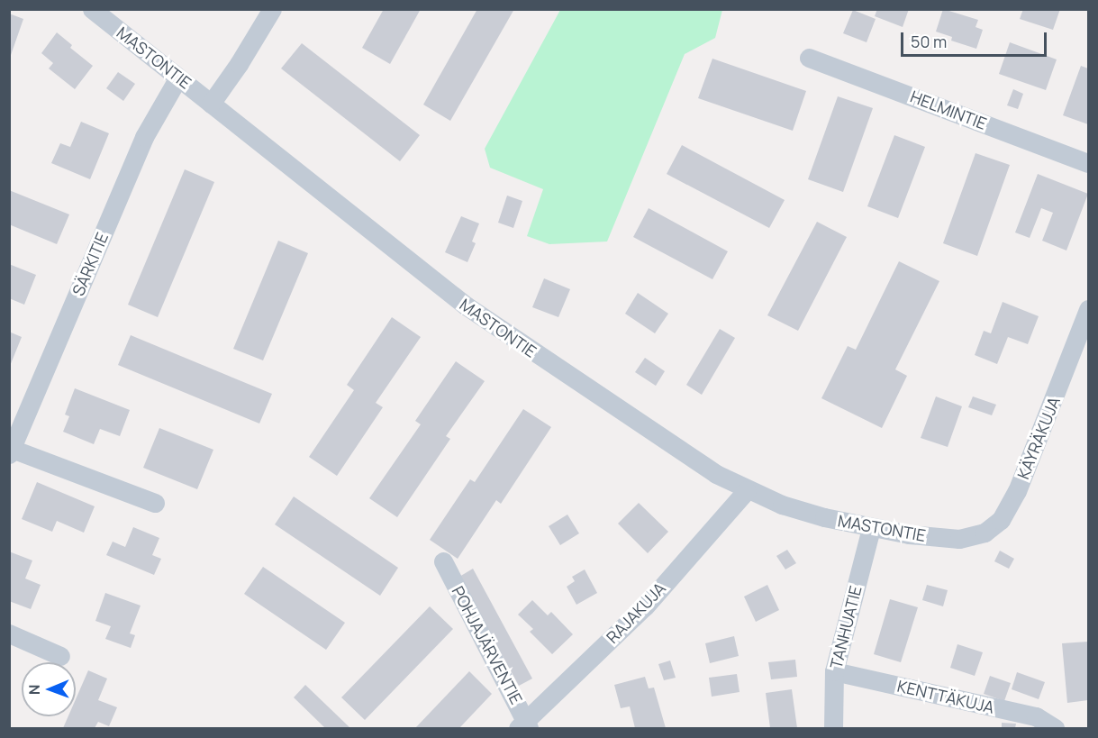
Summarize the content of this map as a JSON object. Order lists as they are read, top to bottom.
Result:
{
  "streets": {
    "street": [
      "MASTONTIE",
      "HELMINTIE",
      "SÄRKITIE",
      "KÄYRÄKUJA",
      "RAJAKUJA",
      "TANHUATIE",
      "POHJAJÄRVENTIE",
      "KENTTÄKUJA"
    ]
  },
  "crossings": [
    ["MASTONTIE", "SÄRKITIE"],
    ["MASTONTIE", "KÄYRÄKUJA"],
    ["MASTONTIE", "RAJAKUJA"],
    ["MASTONTIE", "TANHUATIE"],
    ["RAJAKUJA", "POHJAJÄRVENTIE"],
    ["TANHUATIE", "KENTTÄKUJA"]
  ],
  "scale_bar": "50 m",
  "north": "left"
}
